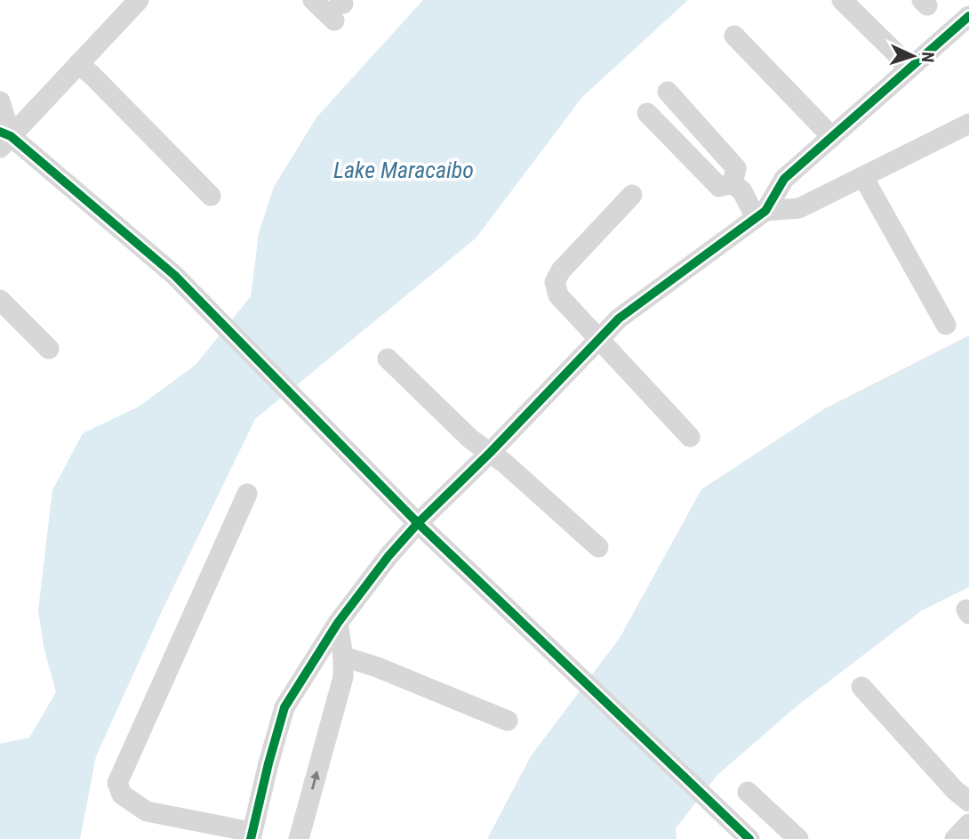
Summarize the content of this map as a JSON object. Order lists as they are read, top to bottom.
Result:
{
  "water": ["Lake Maracaibo"],
  "north": "right"
}
